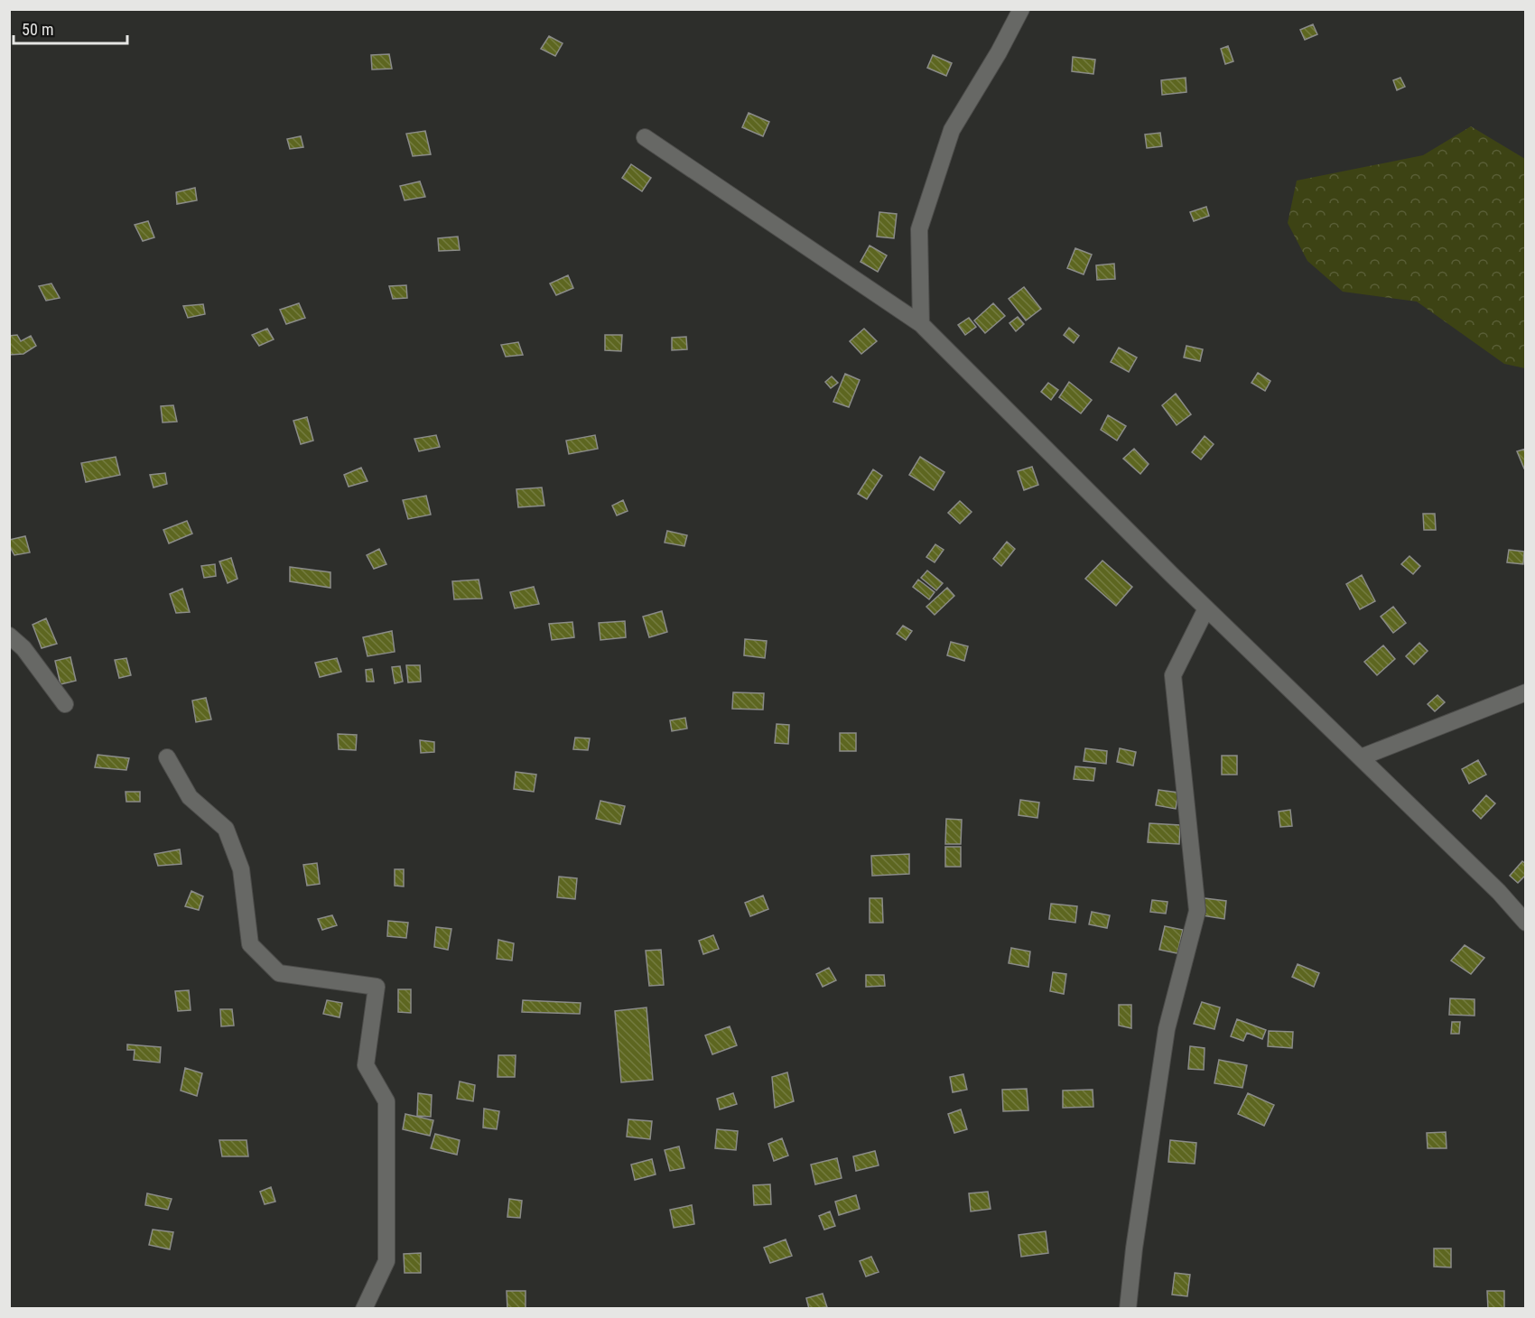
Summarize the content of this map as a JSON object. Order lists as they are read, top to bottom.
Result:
{
  "scale_bar": "50 m"
}
